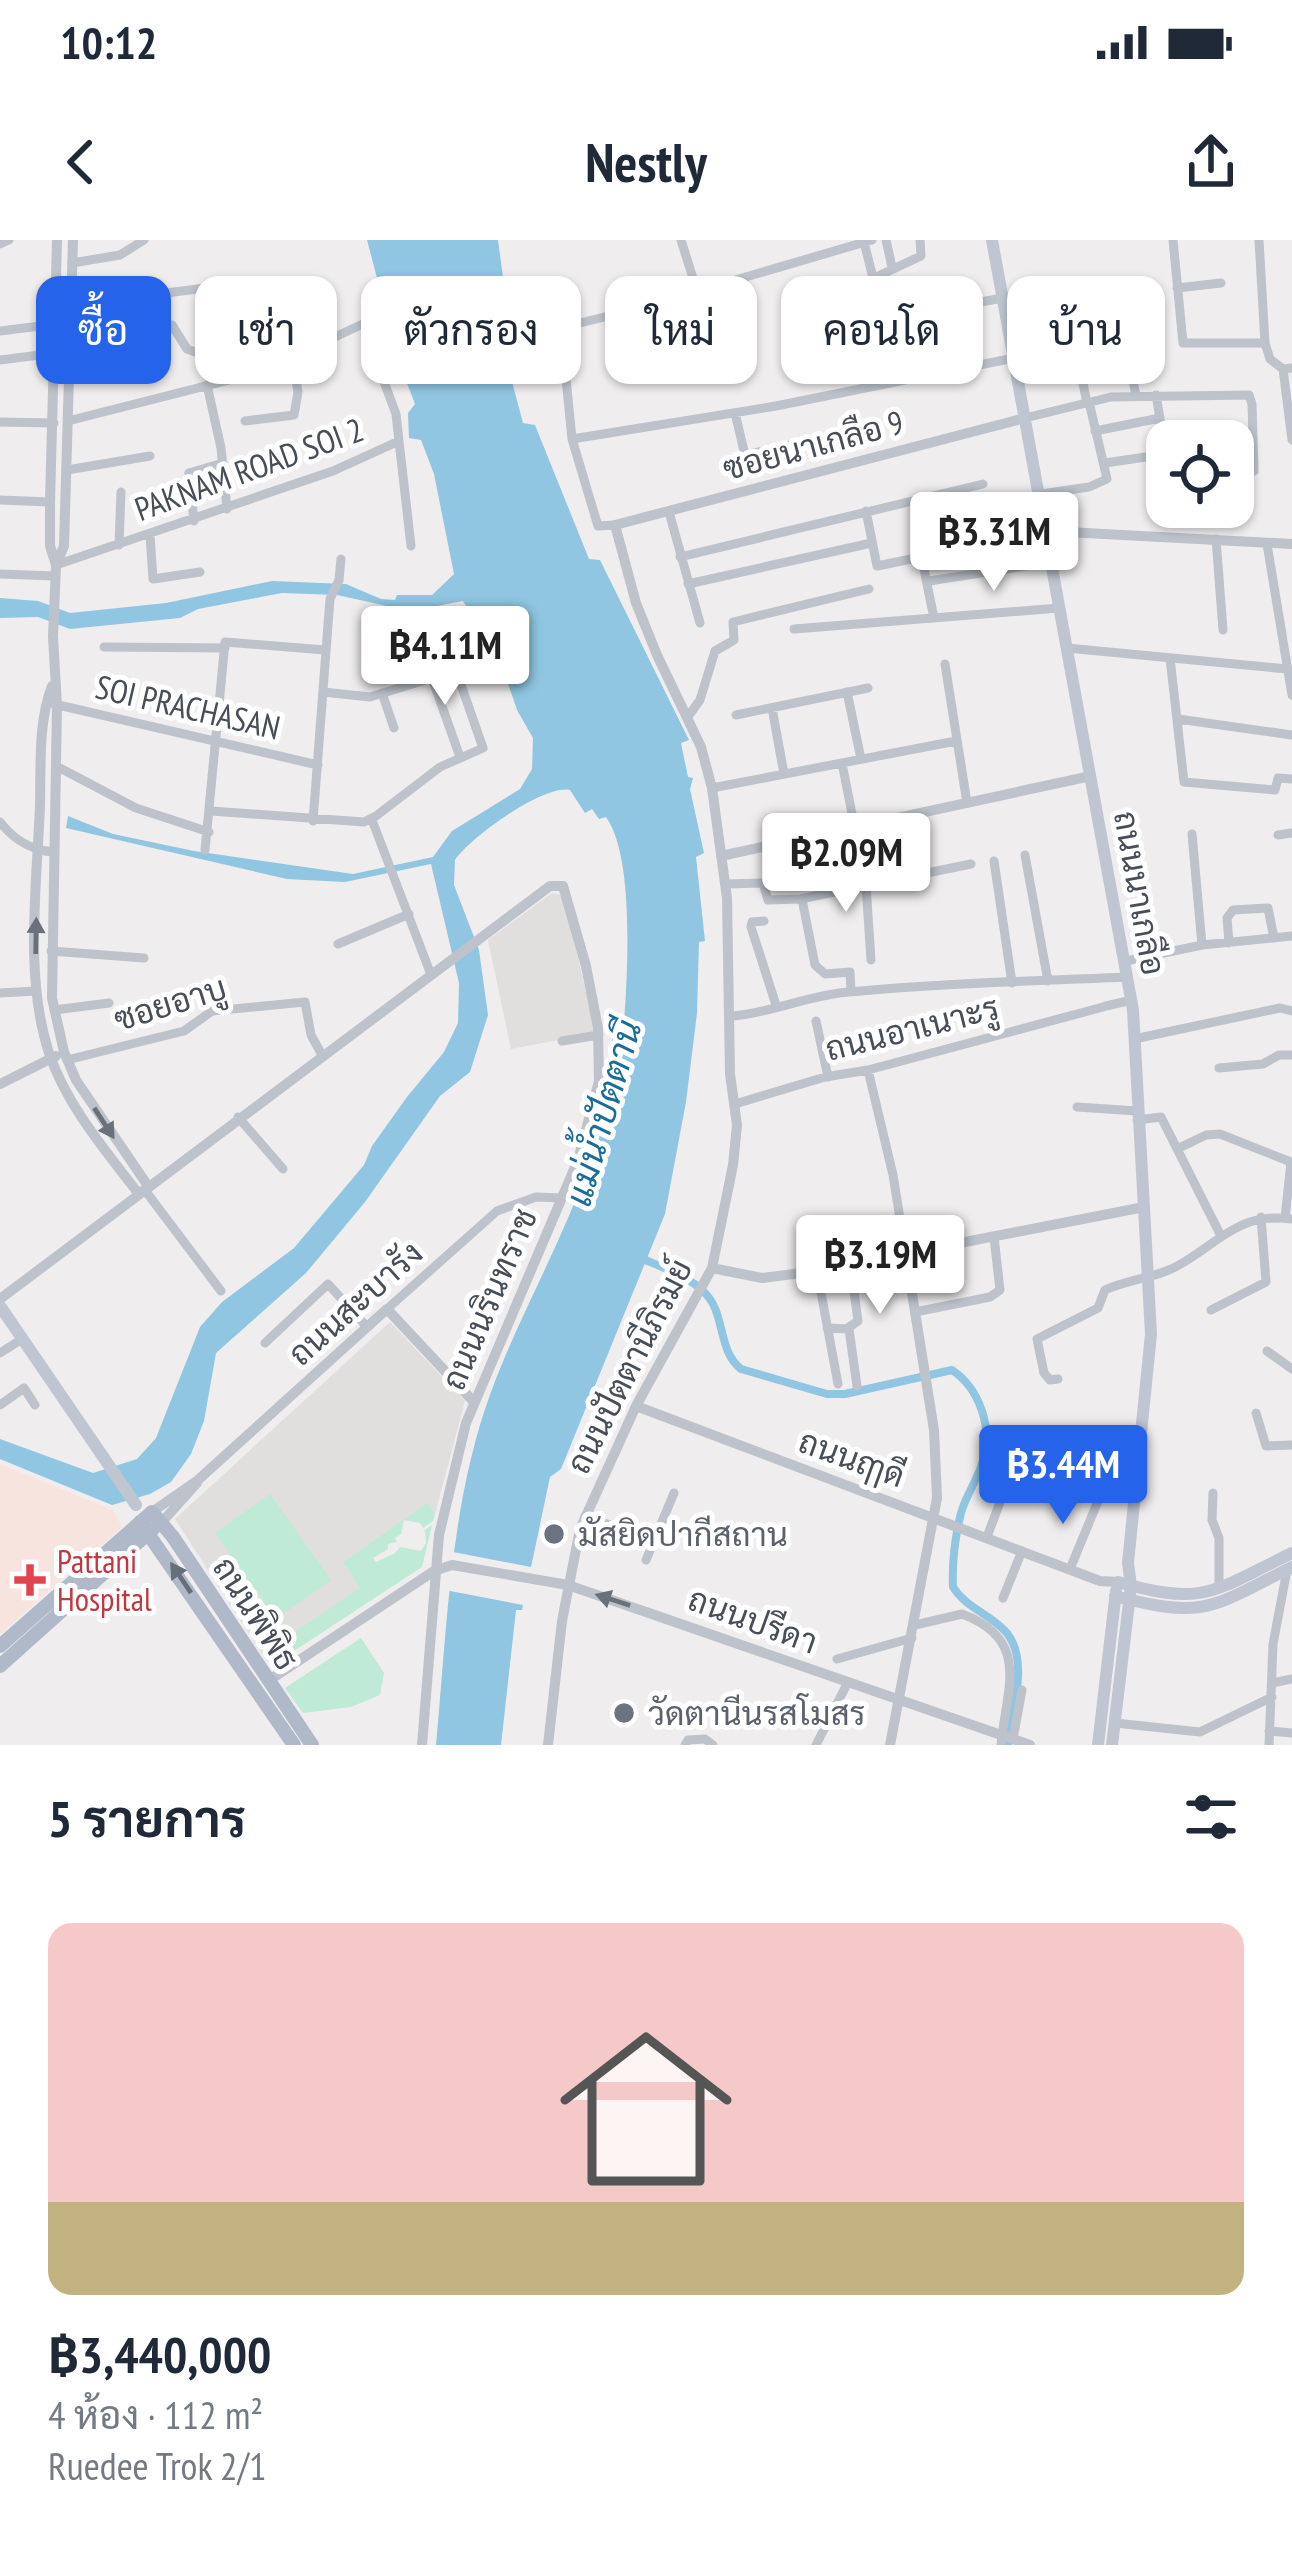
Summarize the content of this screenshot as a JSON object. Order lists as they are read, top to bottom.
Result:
{
  "streets": {
    "main road": ["ถนนนาเกลือ", "ถนนพิพิธ"],
    "street": [
      "ซอยนาเกลือ 9",
      "PAKNAM ROAD SOI 2",
      "SOI PRACHASAN",
      "ซอยอาบู",
      "ถนนอาเนาะรู",
      "ถนนนรินทราช",
      "ถนนสะบารัง",
      "ถนนปัตตานีภิรมย์",
      "ถนนฤๅดี",
      "ถนนปรีดา"
    ]
  },
  "crossings": [
    ["ซอยนาเกลือ 9", "ถนนนาเกลือ"],
    ["ซอยนาเกลือ 9", "ถนนปัตตานีภิรมย์"],
    ["ถนนนาเกลือ", "ถนนอาเนาะรู"],
    ["ถนนนาเกลือ", "ถนนฤๅดี"],
    ["ถนนอาเนาะรู", "ถนนปัตตานีภิรมย์"],
    ["ถนนนรินทราช", "ถนนสะบารัง"],
    ["ถนนนรินทราช", "ถนนปรีดา"],
    ["ถนนสะบารัง", "ถนนพิพิธ"],
    ["ถนนปัตตานีภิรมย์", "ถนนฤๅดี"],
    ["ถนนปัตตานีภิรมย์", "ถนนปรีดา"]
  ],
  "one_way": ["ถนนปรีดา"],
  "water": ["แม่น้ำปัตตานี"],
  "places": {
    "other": ["มัสยิดปากีสถาน", "วัดตานีนรสโมสร"],
    "health": ["Pattani Hospital"]
  },
  "page": {
    "status": "10:12",
    "header": "Nestly",
    "chip": [
      "ซื้อ",
      "เช่า",
      "ตัวกรอง",
      "ใหม่",
      "คอนโด",
      "บ้าน"
    ],
    "price": [
      "฿3.31M",
      "฿4.11M",
      "฿2.09M",
      "฿3.19M",
      "฿3.44M"
    ],
    "heading": "5 รายการ",
    "list": [
      {
        "name": "฿3,440,000",
        "note": "4 ห้อง · 112 m² · Ruedee Trok 2/1"
      }
    ]
  }
}
